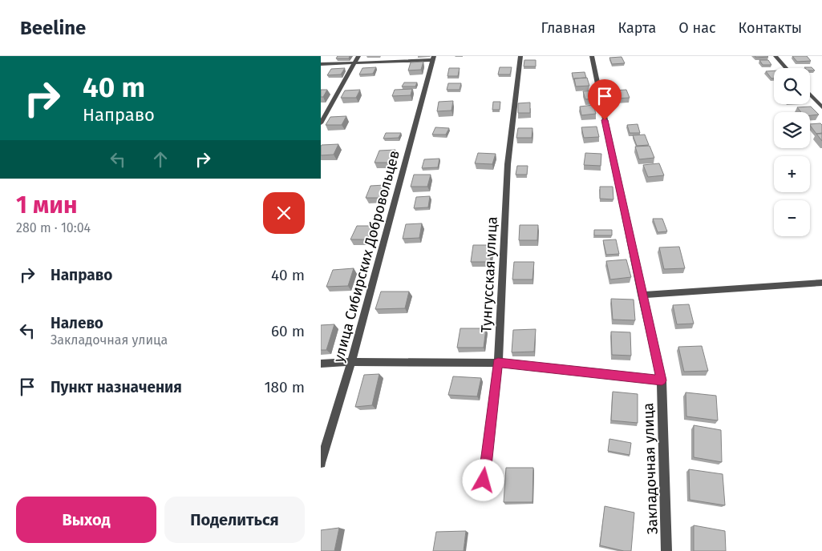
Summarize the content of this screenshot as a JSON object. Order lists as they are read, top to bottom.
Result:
{
  "streets": {
    "street": ["улица Сибирских Добровольцев", "Тунгусская улица", "Закладочная улица"]
  },
  "page": {
    "header": "Beeline",
    "nav": [
      "Главная",
      "Карта",
      "О нас",
      "Контакты"
    ],
    "turn": ["40 m", "Направо"],
    "map_buttons": ["+", "−"],
    "heading": ["1 мин", "280 m · 10:04"],
    "list": [
      {
        "name": "Направо",
        "value": "40 m"
      },
      {
        "name": "Налево",
        "note": "Закладочная улица",
        "value": "60 m"
      },
      {
        "name": "Пункт назначения",
        "value": "180 m"
      }
    ],
    "buttons": ["Выход", "Поделиться"]
  }
}
